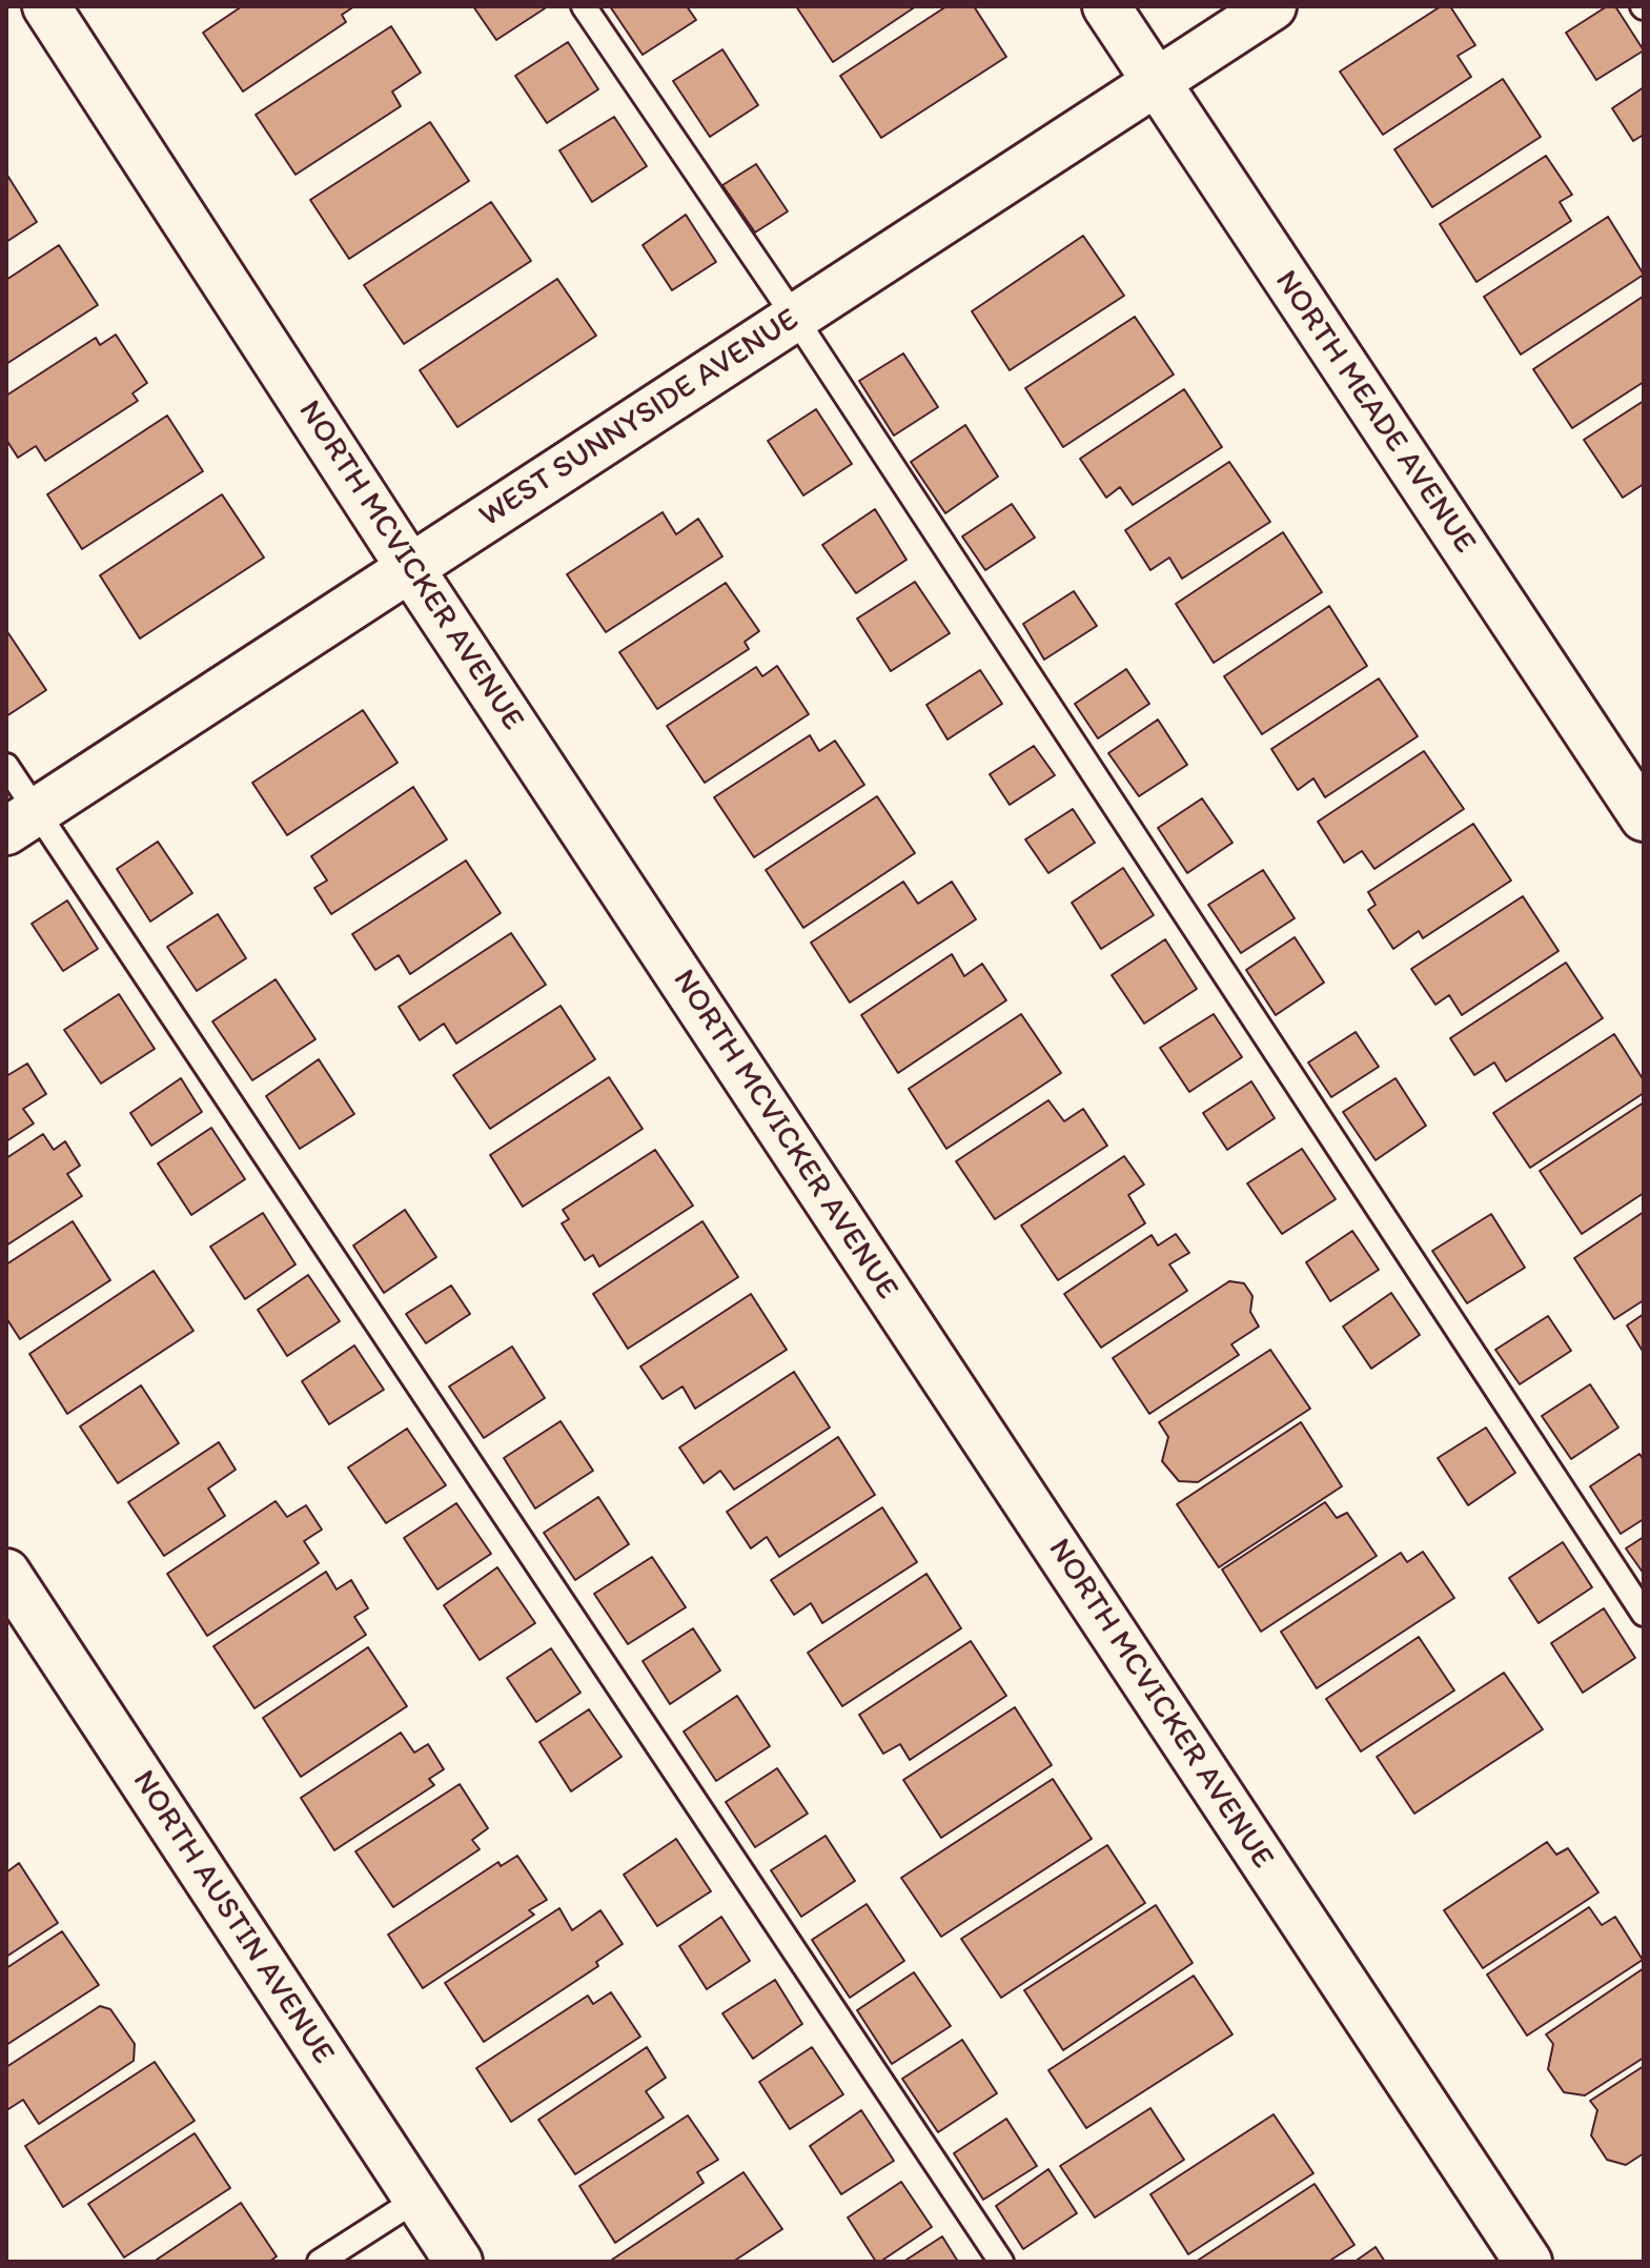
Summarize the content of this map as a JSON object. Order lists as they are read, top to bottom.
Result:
{
  "streets": {
    "street": [
      "NORTH MEADE AVENUE",
      "WEST SUNNYSIDE AVENUE",
      "NORTH MCVICKER AVENUE",
      "NORTH AUSTIN AVENUE"
    ]
  },
  "crossings": [
    ["NORTH MEADE AVENUE", "WEST SUNNYSIDE AVENUE"],
    ["WEST SUNNYSIDE AVENUE", "NORTH MCVICKER AVENUE"]
  ]
}
